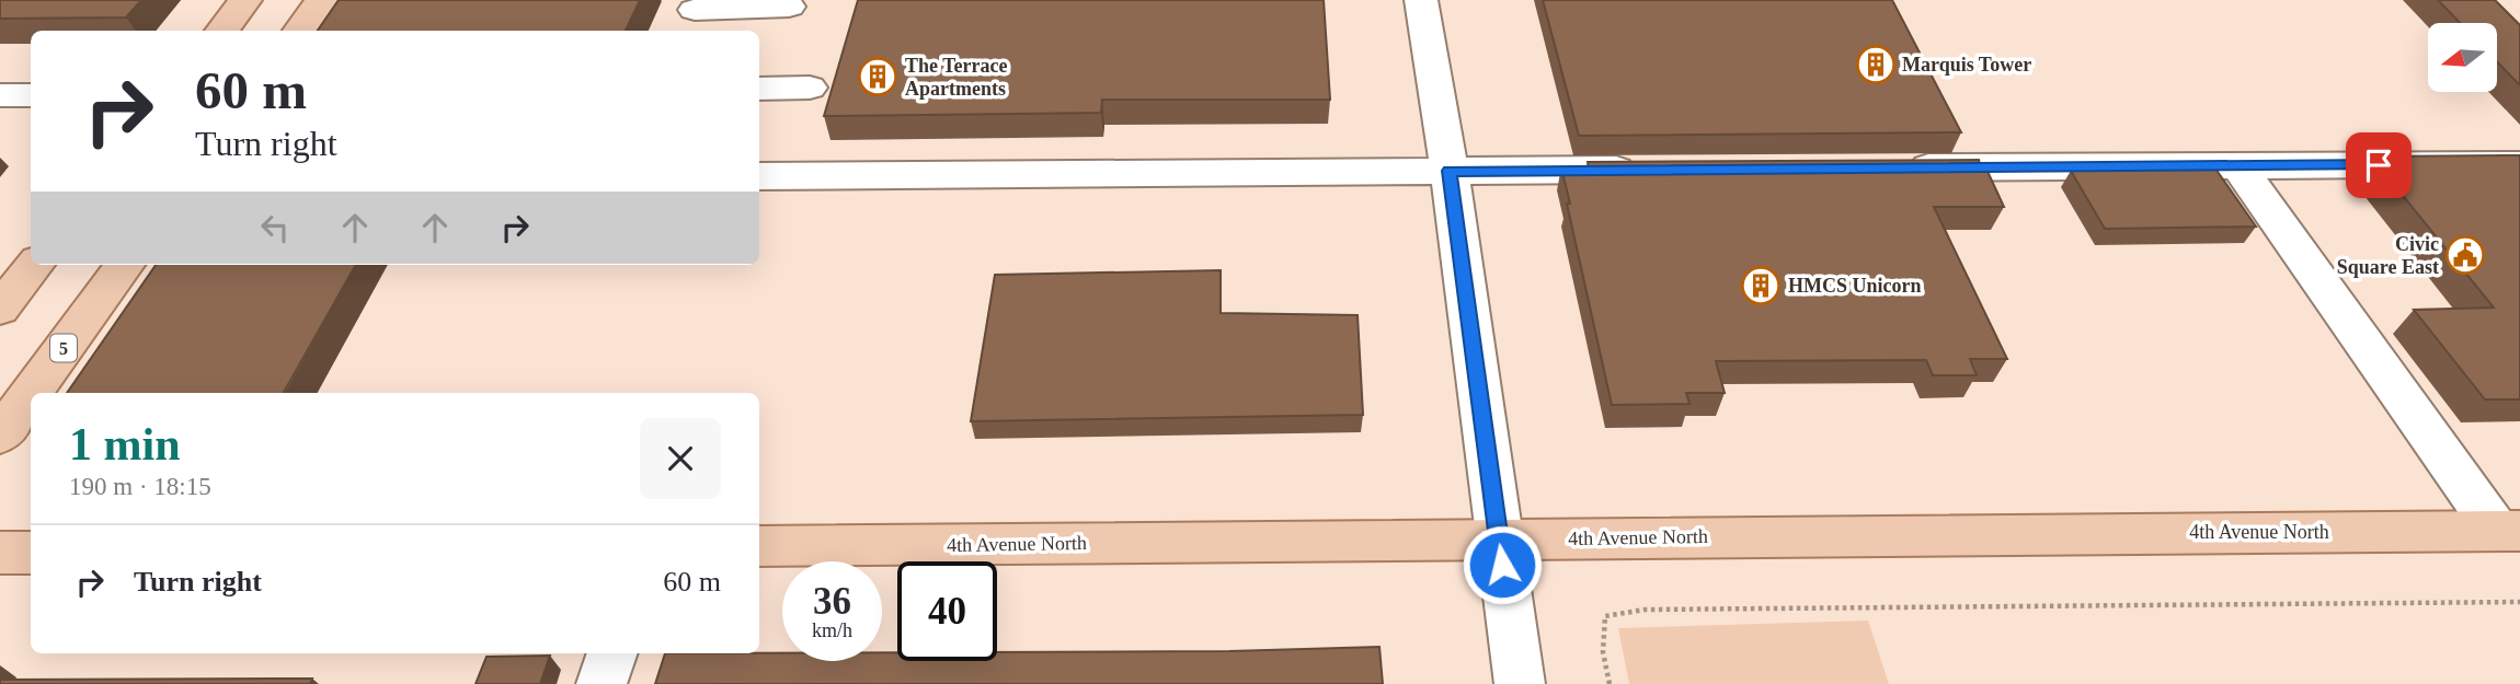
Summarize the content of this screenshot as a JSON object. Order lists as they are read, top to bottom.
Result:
{
  "streets": {
    "main road": ["5", "4th Avenue North"]
  },
  "places": {
    "building": ["Marquis Tower", "The Terrace Apartments", "HMCS Unicorn"],
    "public building": ["Civic Square East"]
  },
  "north": "left",
  "page": {
    "turn": ["60 m", "Turn right"],
    "heading": ["1 min", "190 m · 18:15"],
    "list": [
      {
        "name": "Turn right",
        "value": "60 m"
      }
    ],
    "speed": "36 km/h",
    "limit": "40"
  }
}
